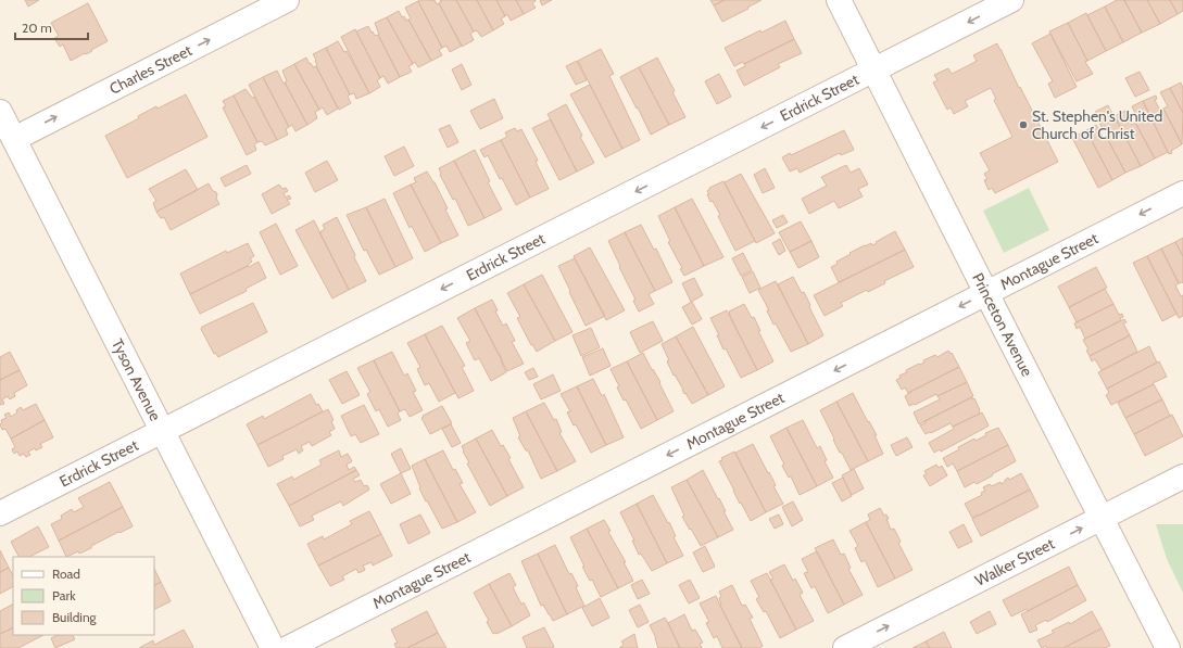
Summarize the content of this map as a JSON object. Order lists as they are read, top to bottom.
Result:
{
  "streets": {
    "street": [
      "Charles Street",
      "Erdrick Street",
      "Montague Street",
      "Princeton Avenue",
      "Tyson Avenue",
      "Walker Street"
    ]
  },
  "crossings": [
    ["Charles Street", "Tyson Avenue"],
    ["Erdrick Street", "Princeton Avenue"],
    ["Erdrick Street", "Tyson Avenue"],
    ["Montague Street", "Princeton Avenue"],
    ["Princeton Avenue", "Walker Street"]
  ],
  "one_way": [
    "Charles Street",
    "Erdrick Street",
    "Montague Street",
    "Walker Street"
  ],
  "places": ["St. Stephen's United Church of Christ"],
  "legend": ["Road", "Park", "Building"],
  "scale_bar": "20 m"
}
